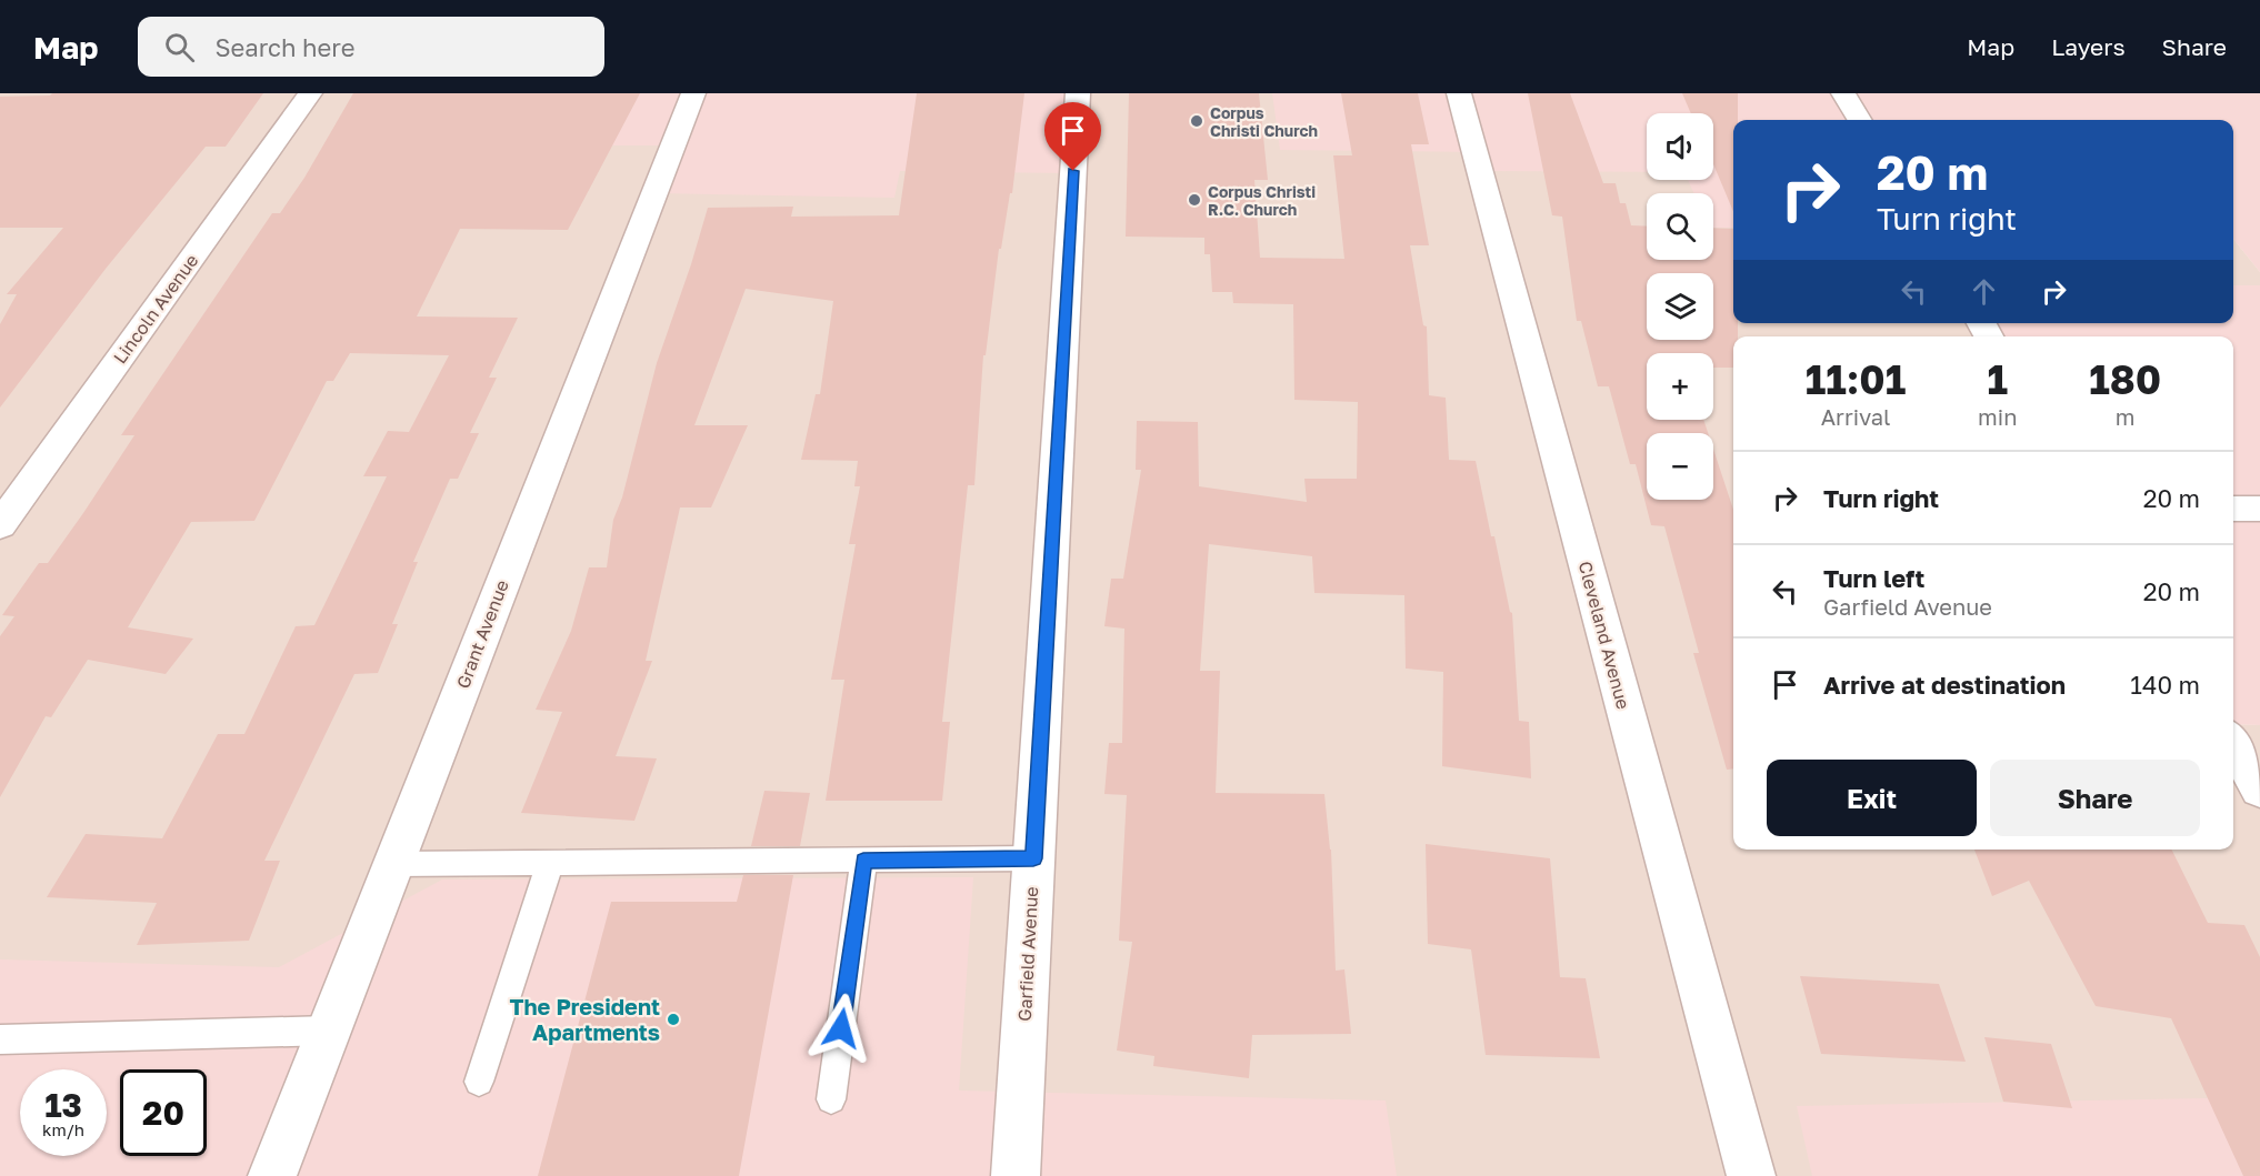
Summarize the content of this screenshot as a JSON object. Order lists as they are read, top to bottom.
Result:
{
  "streets": {
    "street": [
      "Lincoln Avenue",
      "Grant Avenue",
      "Cleveland Avenue",
      "Garfield Avenue"
    ]
  },
  "places": ["Corpus Christi Church", "Corpus Christi R.C. Church", "The President Apartments"],
  "page": {
    "header": "Map",
    "search": "Search here",
    "nav": ["Map", "Layers", "Share"],
    "map_buttons": ["+", "−"],
    "turn": ["20 m", "Turn right"],
    "eta": [
      "11:01",
      "Arrival",
      "1",
      "min",
      "180",
      "m"
    ],
    "list": [
      {
        "name": "Turn right",
        "value": "20 m"
      },
      {
        "name": "Turn left",
        "note": "Garfield Avenue",
        "value": "20 m"
      },
      {
        "name": "Arrive at destination",
        "value": "140 m"
      }
    ],
    "buttons": ["Exit", "Share"],
    "speed": "13 km/h",
    "limit": "20"
  }
}
